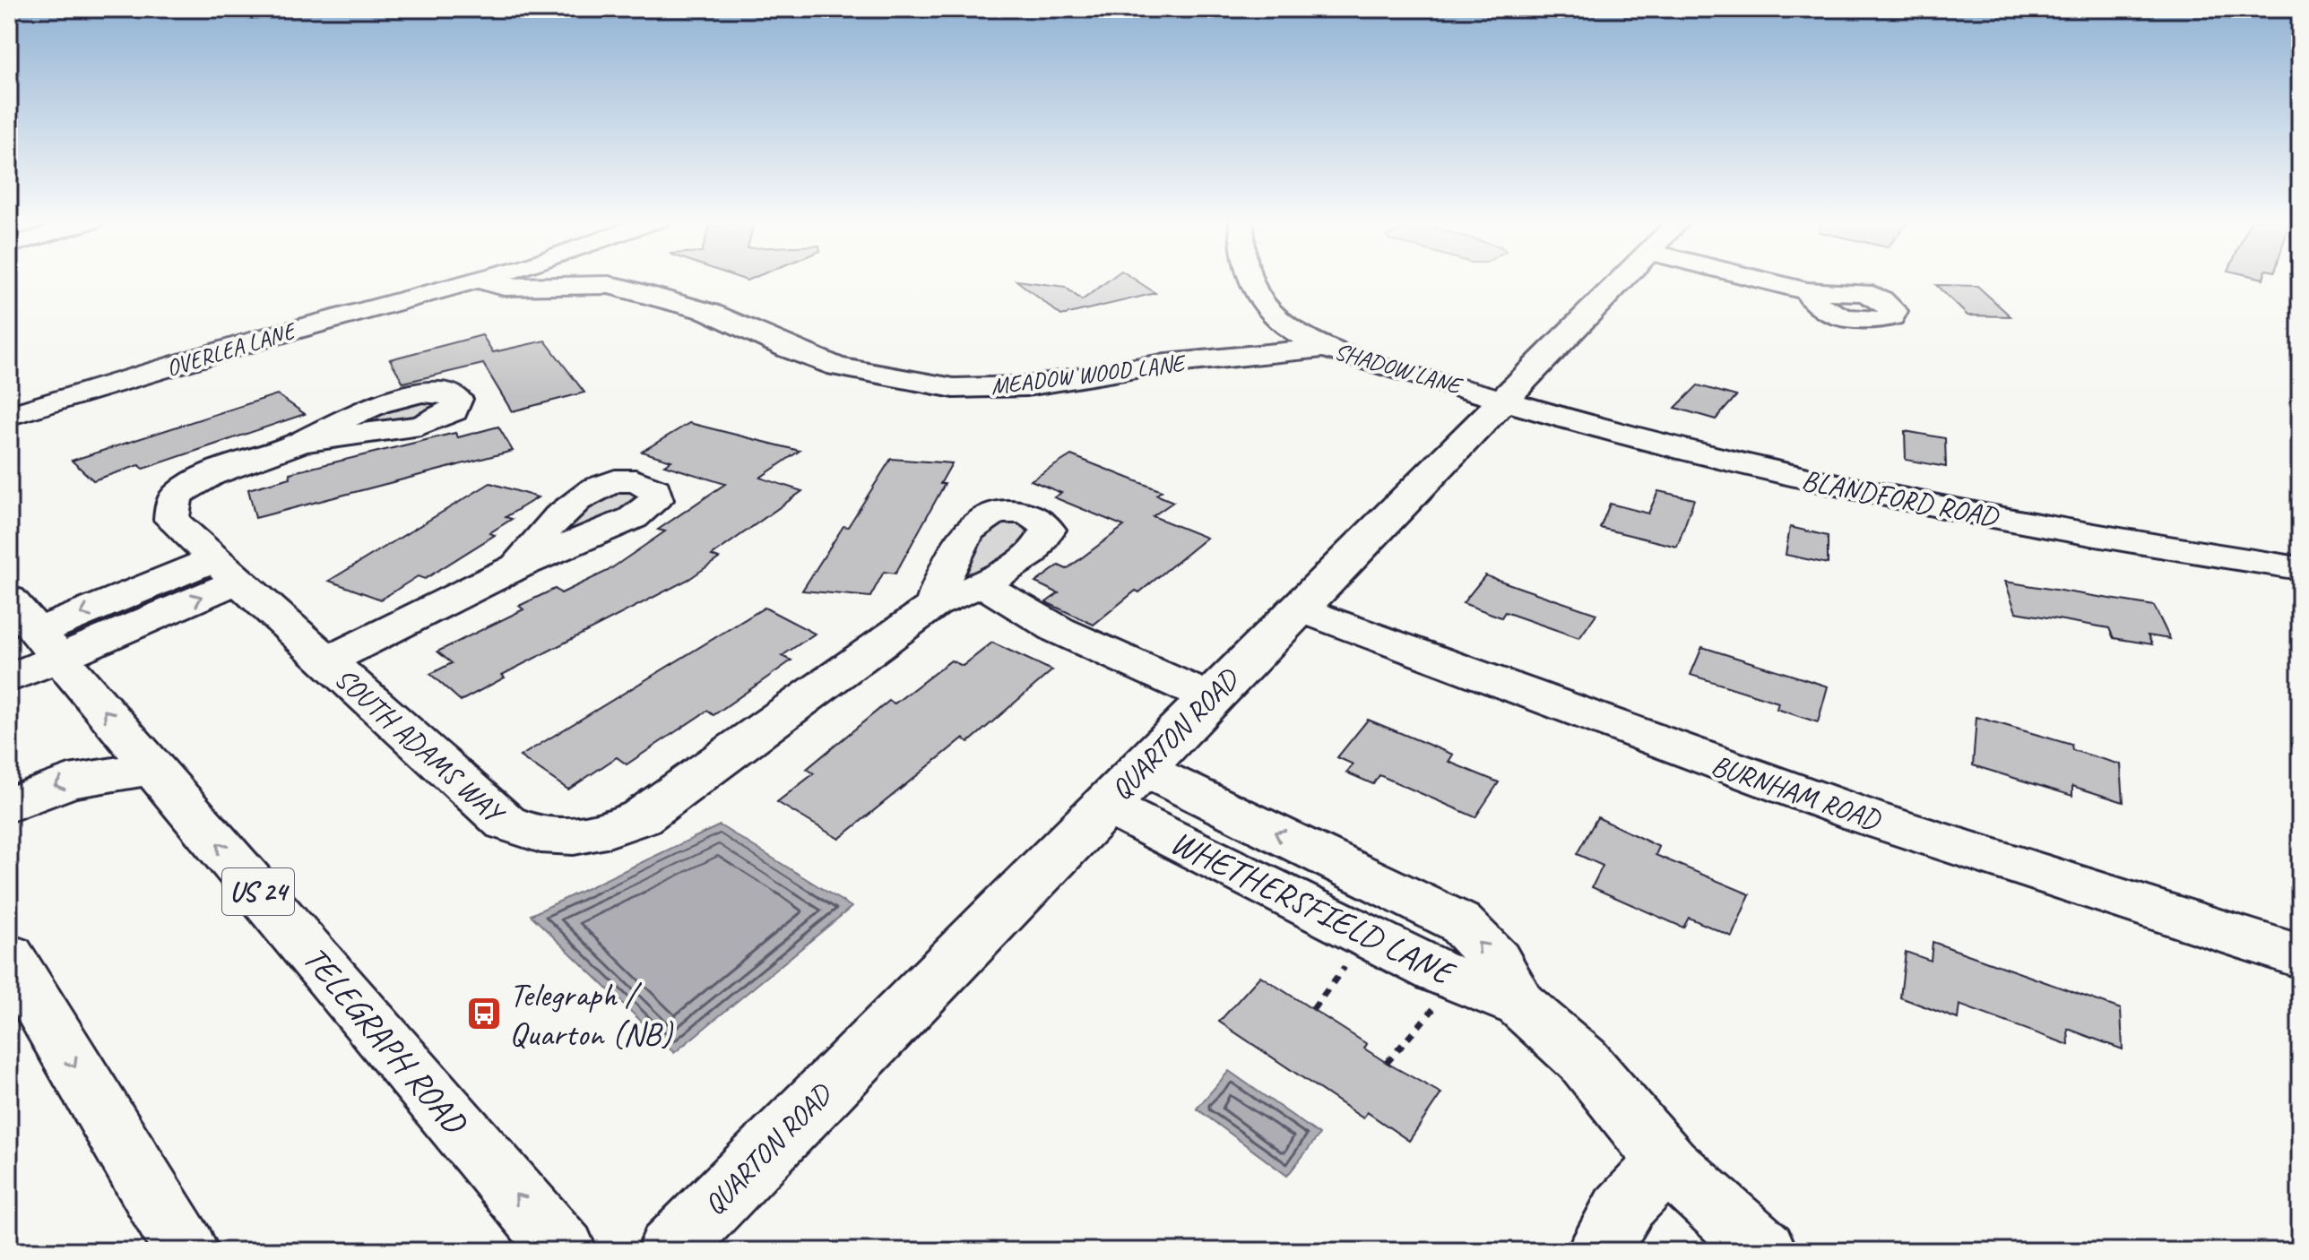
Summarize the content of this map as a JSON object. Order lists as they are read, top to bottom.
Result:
{
  "streets": {
    "main road": [
      "OVERLEA LANE",
      "SHADOW LANE",
      "MEADOW WOOD LANE",
      "BLANDFORD ROAD",
      "QUARTON ROAD",
      "SOUTH ADAMS WAY",
      "BURNHAM ROAD",
      "US 24",
      "WHETHERSFIELD LANE",
      "TELEGRAPH ROAD"
    ]
  },
  "crossings": [
    ["OVERLEA LANE", "MEADOW WOOD LANE"],
    ["SHADOW LANE", "MEADOW WOOD LANE"],
    ["SHADOW LANE", "BLANDFORD ROAD"],
    ["SHADOW LANE", "QUARTON ROAD"],
    ["BLANDFORD ROAD", "QUARTON ROAD"],
    ["QUARTON ROAD", "BURNHAM ROAD"],
    ["QUARTON ROAD", "WHETHERSFIELD LANE"]
  ],
  "places": {
    "bus stop": ["Telegraph / Quarton (NB)"]
  }
}
